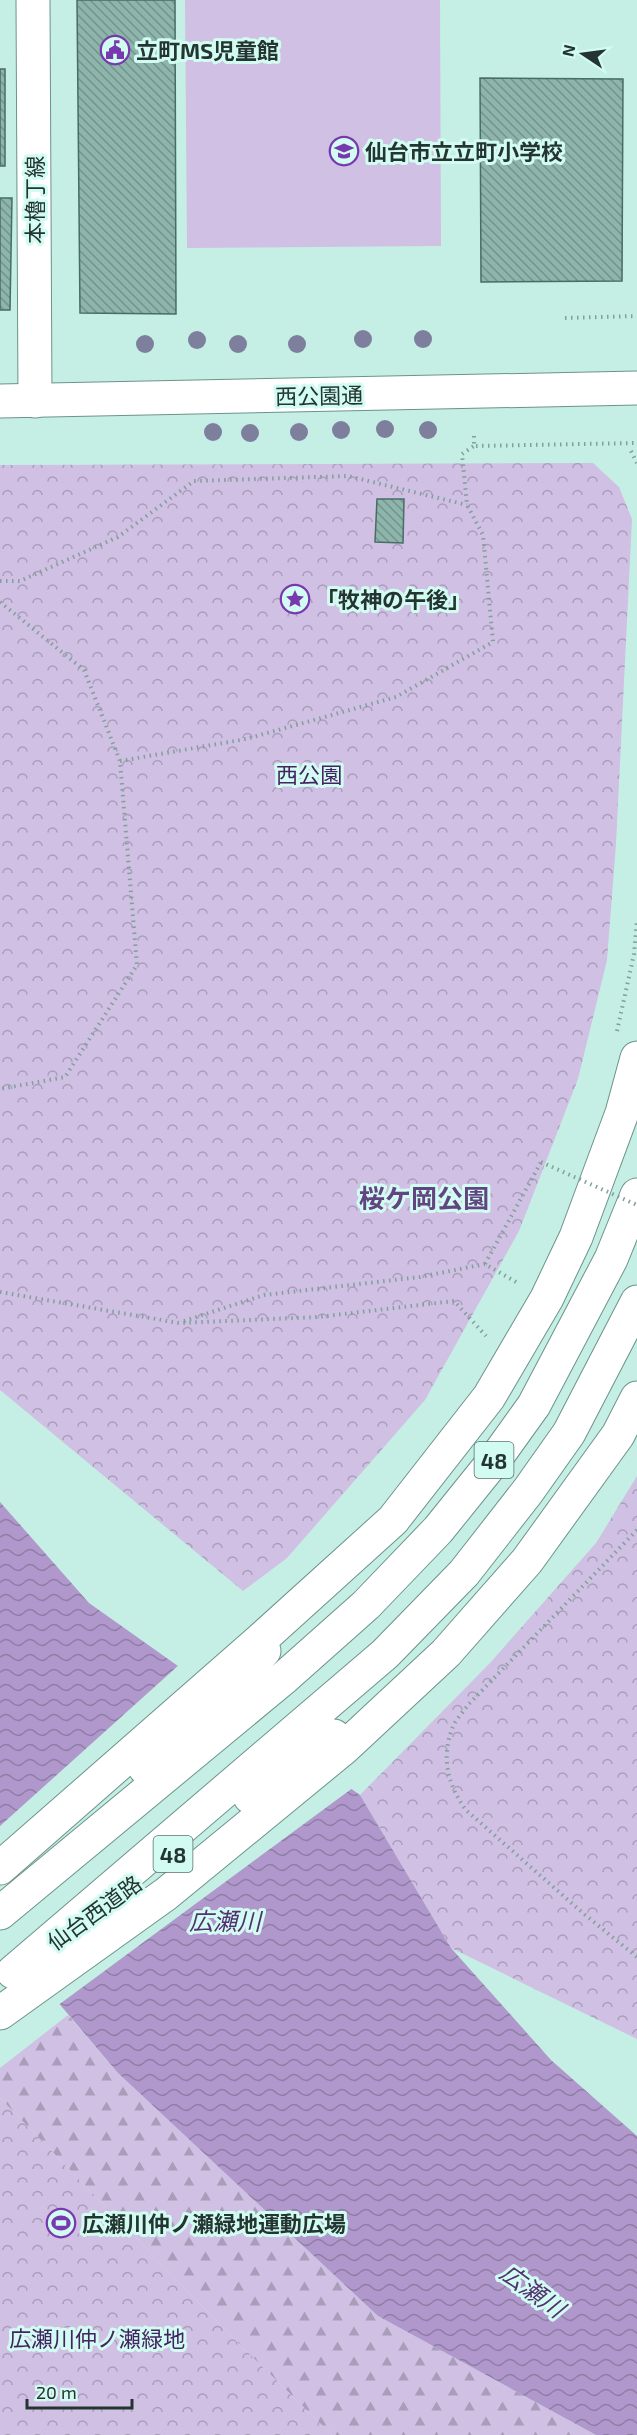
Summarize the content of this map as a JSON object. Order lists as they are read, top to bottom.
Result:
{
  "streets": {
    "main road": [
      "本櫓丁線",
      "西公園通",
      "48",
      "仙台西道路"
    ]
  },
  "crossings": [
    ["本櫓丁線", "西公園通"],
    ["48", "仙台西道路"]
  ],
  "districts": ["桜ケ岡公園"],
  "water": ["広瀬川"],
  "parks": ["西公園", "広瀬川仲ノ瀬緑地"],
  "places": {
    "public building": ["立町MS児童館"],
    "school or university": ["仙台市立立町小学校"],
    "place": ["「牧神の午後」"],
    "sports": ["広瀬川仲ノ瀬緑地運動広場"]
  },
  "scale_bar": "20 m",
  "north": "left"
}
